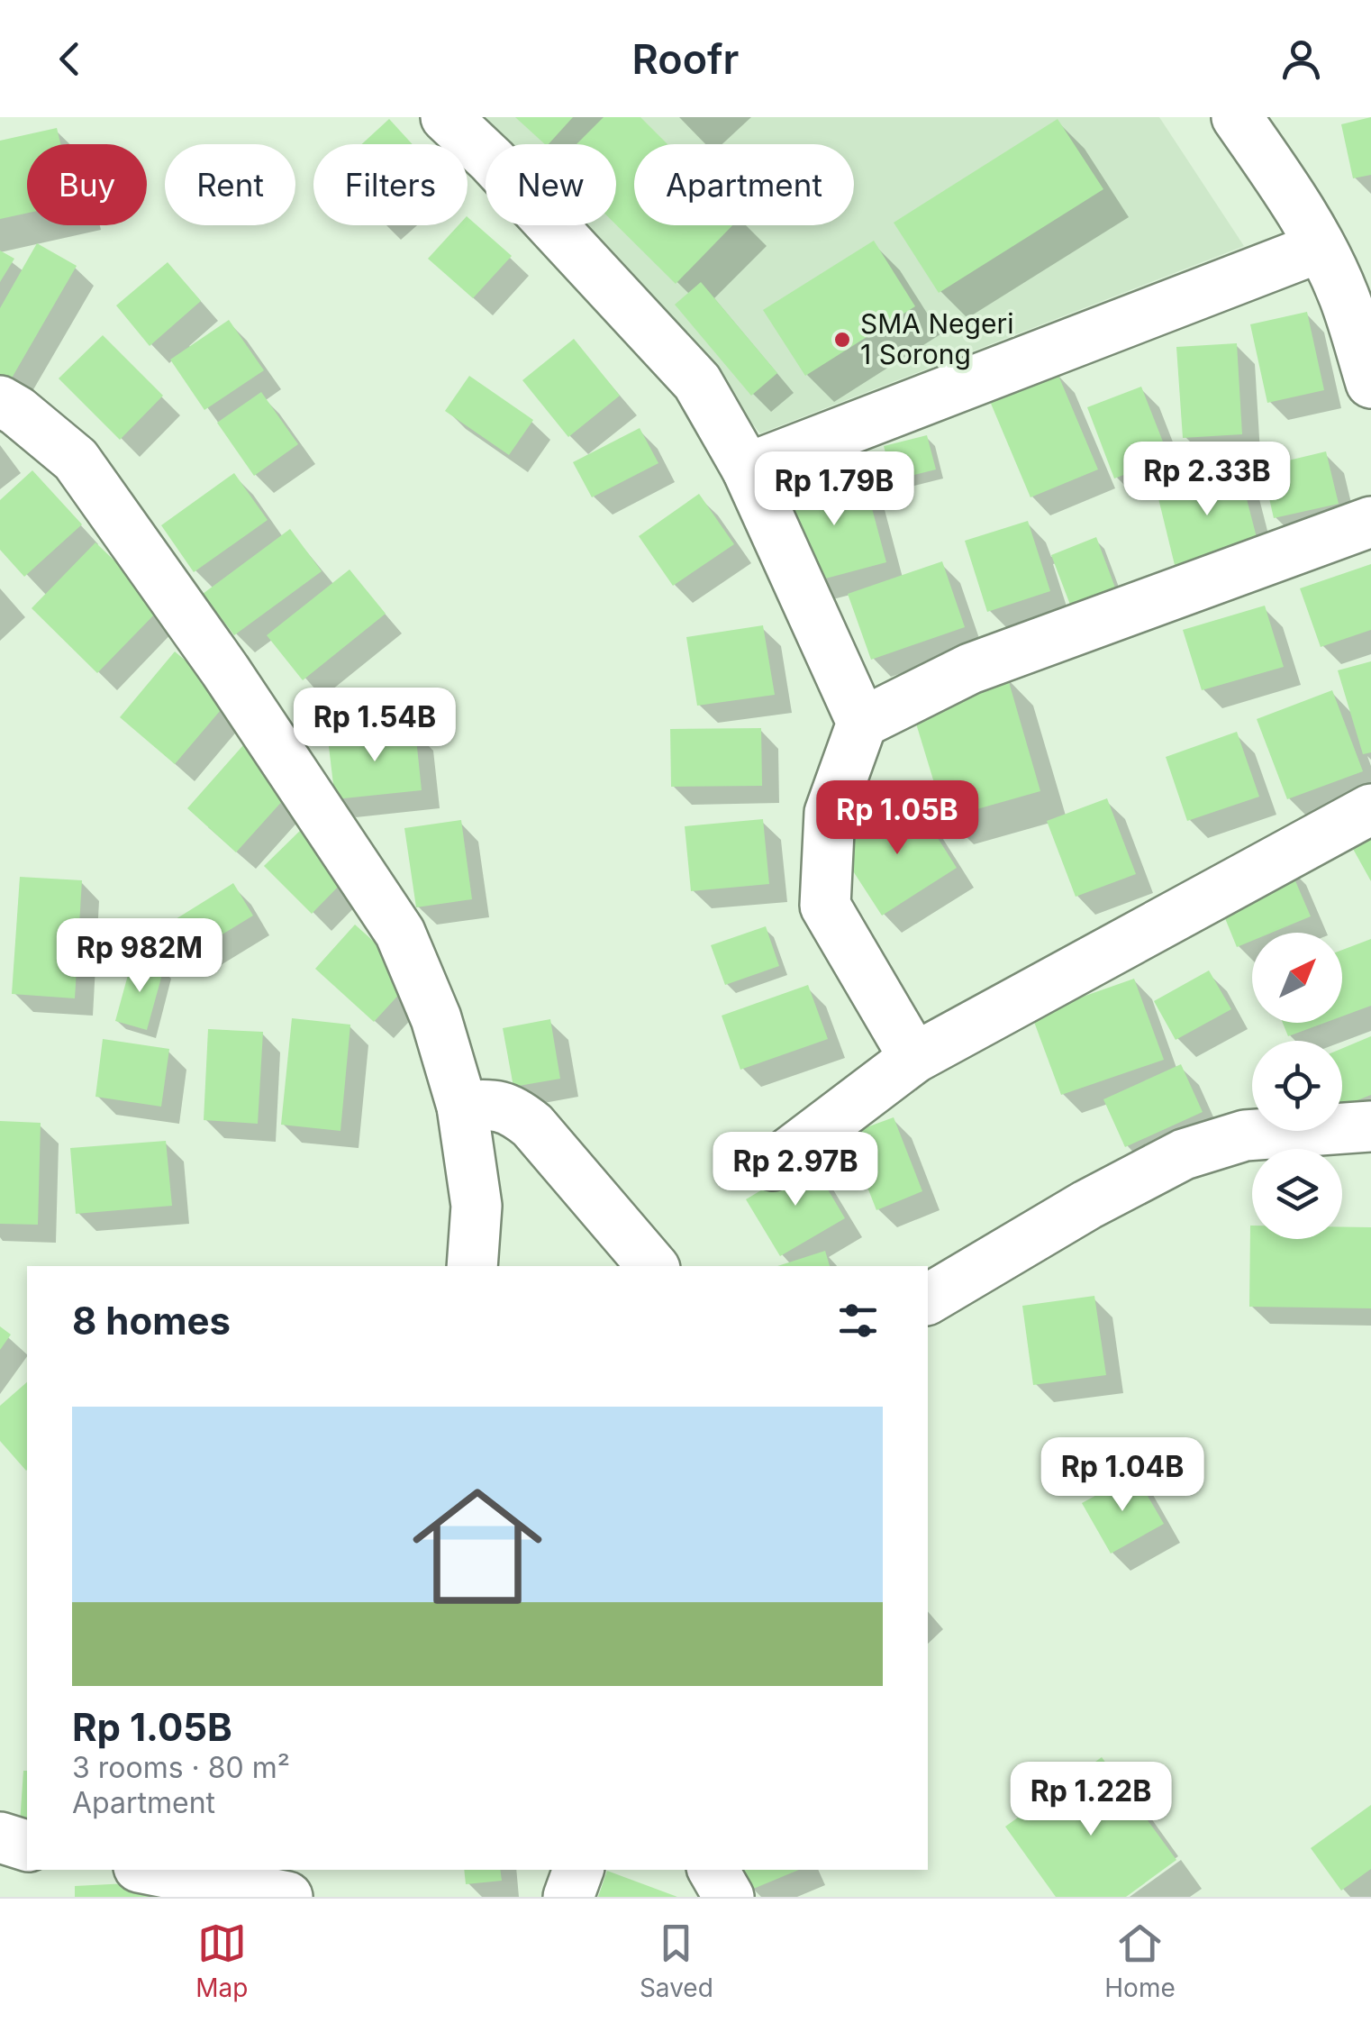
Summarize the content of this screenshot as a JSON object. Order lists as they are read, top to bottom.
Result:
{
  "places": ["SMA Negeri 1 Sorong"],
  "north": "top right",
  "page": {
    "header": "Roofr",
    "chip": [
      "Buy",
      "Rent",
      "Filters",
      "New",
      "Apartment"
    ],
    "price": [
      "Rp 2.33B",
      "Rp 1.79B",
      "Rp 1.54B",
      "Rp 1.05B",
      "Rp 982M",
      "Rp 2.97B",
      "Rp 1.04B",
      "Rp 1.22B"
    ],
    "heading": "8 homes",
    "list": [
      {
        "name": "Rp 1.05B",
        "note": "3 rooms · 80 m² · Apartment"
      }
    ],
    "tabs": ["Map", "Saved", "Home"]
  }
}
